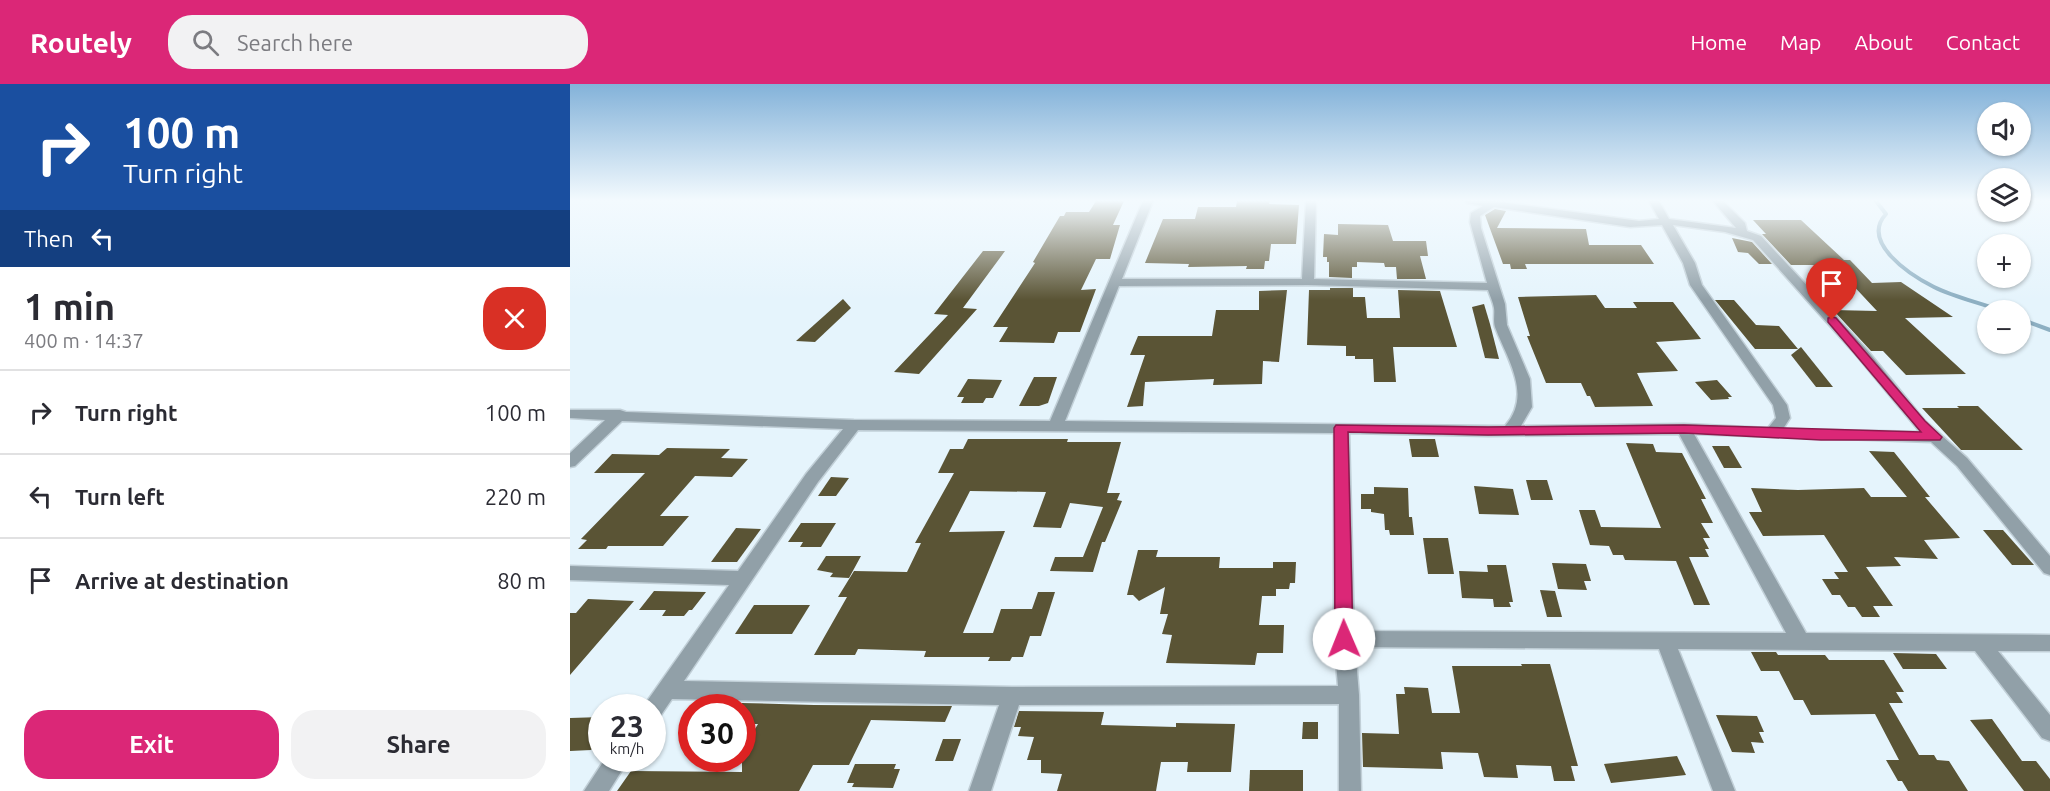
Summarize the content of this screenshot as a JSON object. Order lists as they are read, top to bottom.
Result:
{
  "page": {
    "header": "Routely",
    "search": "Search here",
    "nav": [
      "Home",
      "Map",
      "About",
      "Contact"
    ],
    "turn": ["100 m", "Turn right"],
    "map_buttons": ["+", "−"],
    "then": "Then",
    "heading": ["1 min", "400 m · 14:37"],
    "list": [
      {
        "name": "Turn right",
        "value": "100 m"
      },
      {
        "name": "Turn left",
        "value": "220 m"
      },
      {
        "name": "Arrive at destination",
        "value": "80 m"
      }
    ],
    "speed": "23 km/h",
    "limit": "30",
    "buttons": ["Exit", "Share"]
  }
}
